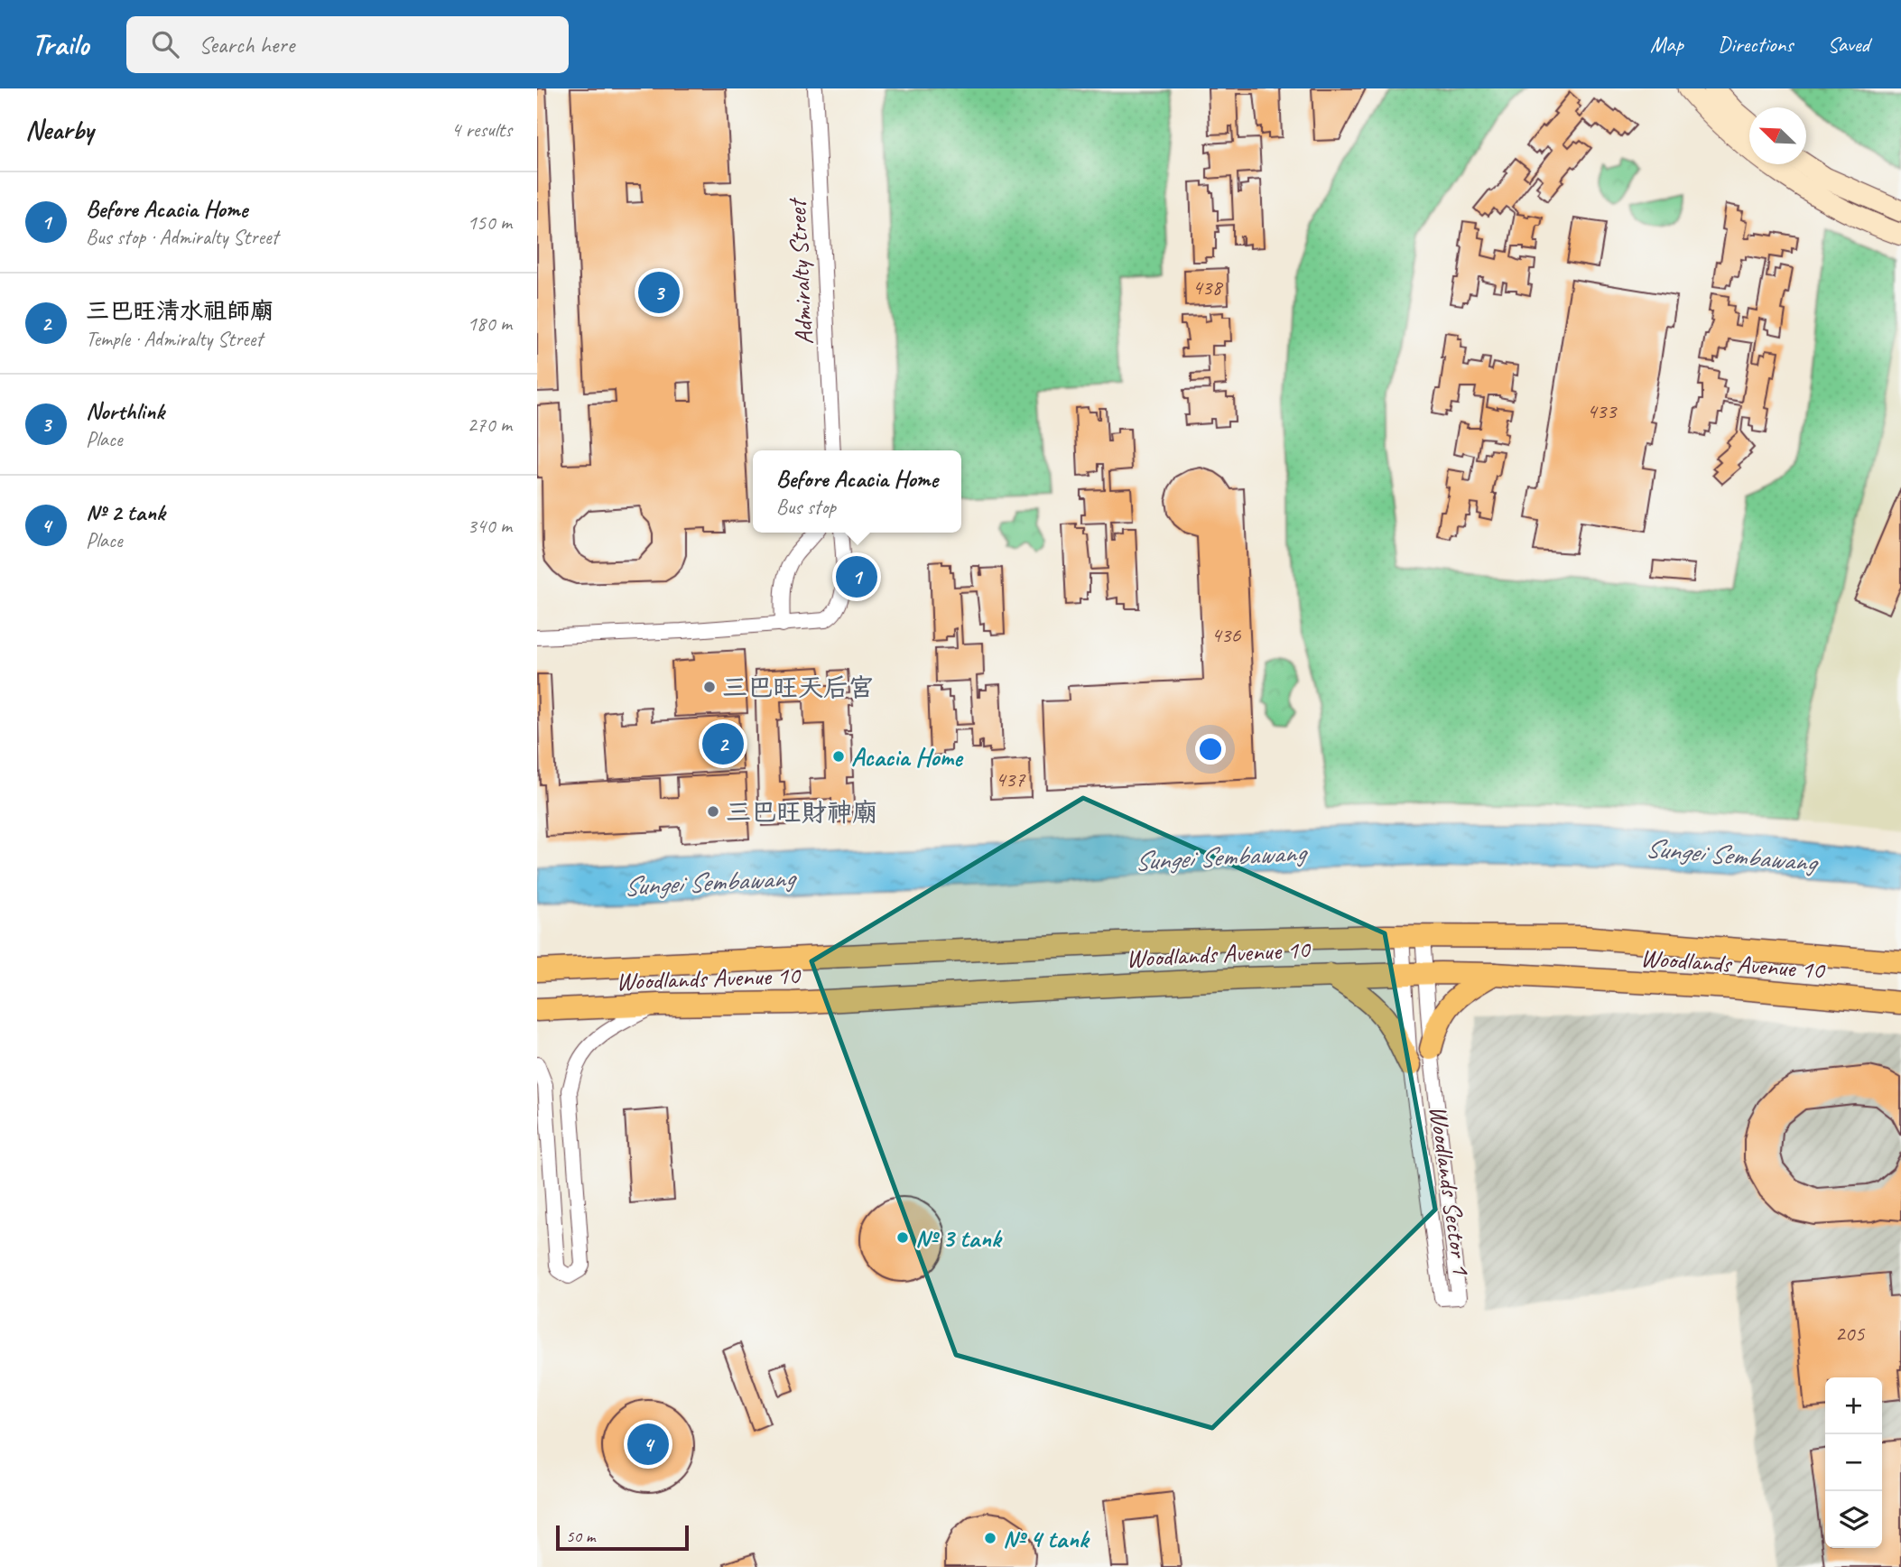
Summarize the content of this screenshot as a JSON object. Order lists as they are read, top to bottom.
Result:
{
  "streets": {
    "main road": ["Woodlands Avenue 10"],
    "street": ["Admiralty Street", "Woodlands Sector 1"]
  },
  "crossings": [
    ["Woodlands Avenue 10", "Woodlands Sector 1"]
  ],
  "water": ["Sungei Sembawang"],
  "places": [
    "三巴旺天后宮",
    "Acacia Home",
    "三巴旺財神廟",
    "№ 3 tank",
    "№ 4 tank"
  ],
  "house_numbers": [
    "438",
    "433",
    "436",
    "437",
    "205"
  ],
  "scale_bar": "50 m",
  "north": "top left",
  "page": {
    "header": "Trailo",
    "search": "Search here",
    "nav": ["Map", "Directions", "Saved"],
    "heading": ["Nearby", "4 results"],
    "list": [
      {
        "mark": "1",
        "name": "Before Acacia Home",
        "note": "Bus stop · Admiralty Street",
        "value": "150 m"
      },
      {
        "mark": "2",
        "name": "三巴旺清水祖師廟",
        "note": "Temple · Admiralty Street",
        "value": "180 m"
      },
      {
        "mark": "3",
        "name": "Northlink",
        "note": "Place",
        "value": "270 m"
      },
      {
        "mark": "4",
        "name": "№ 2 tank",
        "note": "Place",
        "value": "340 m"
      }
    ],
    "pins": [
      "3",
      "1",
      "2",
      "4"
    ],
    "popup": ["Before Acacia Home", "Bus stop"],
    "map_buttons": ["+", "−"],
    "scale": "50 m"
  }
}
